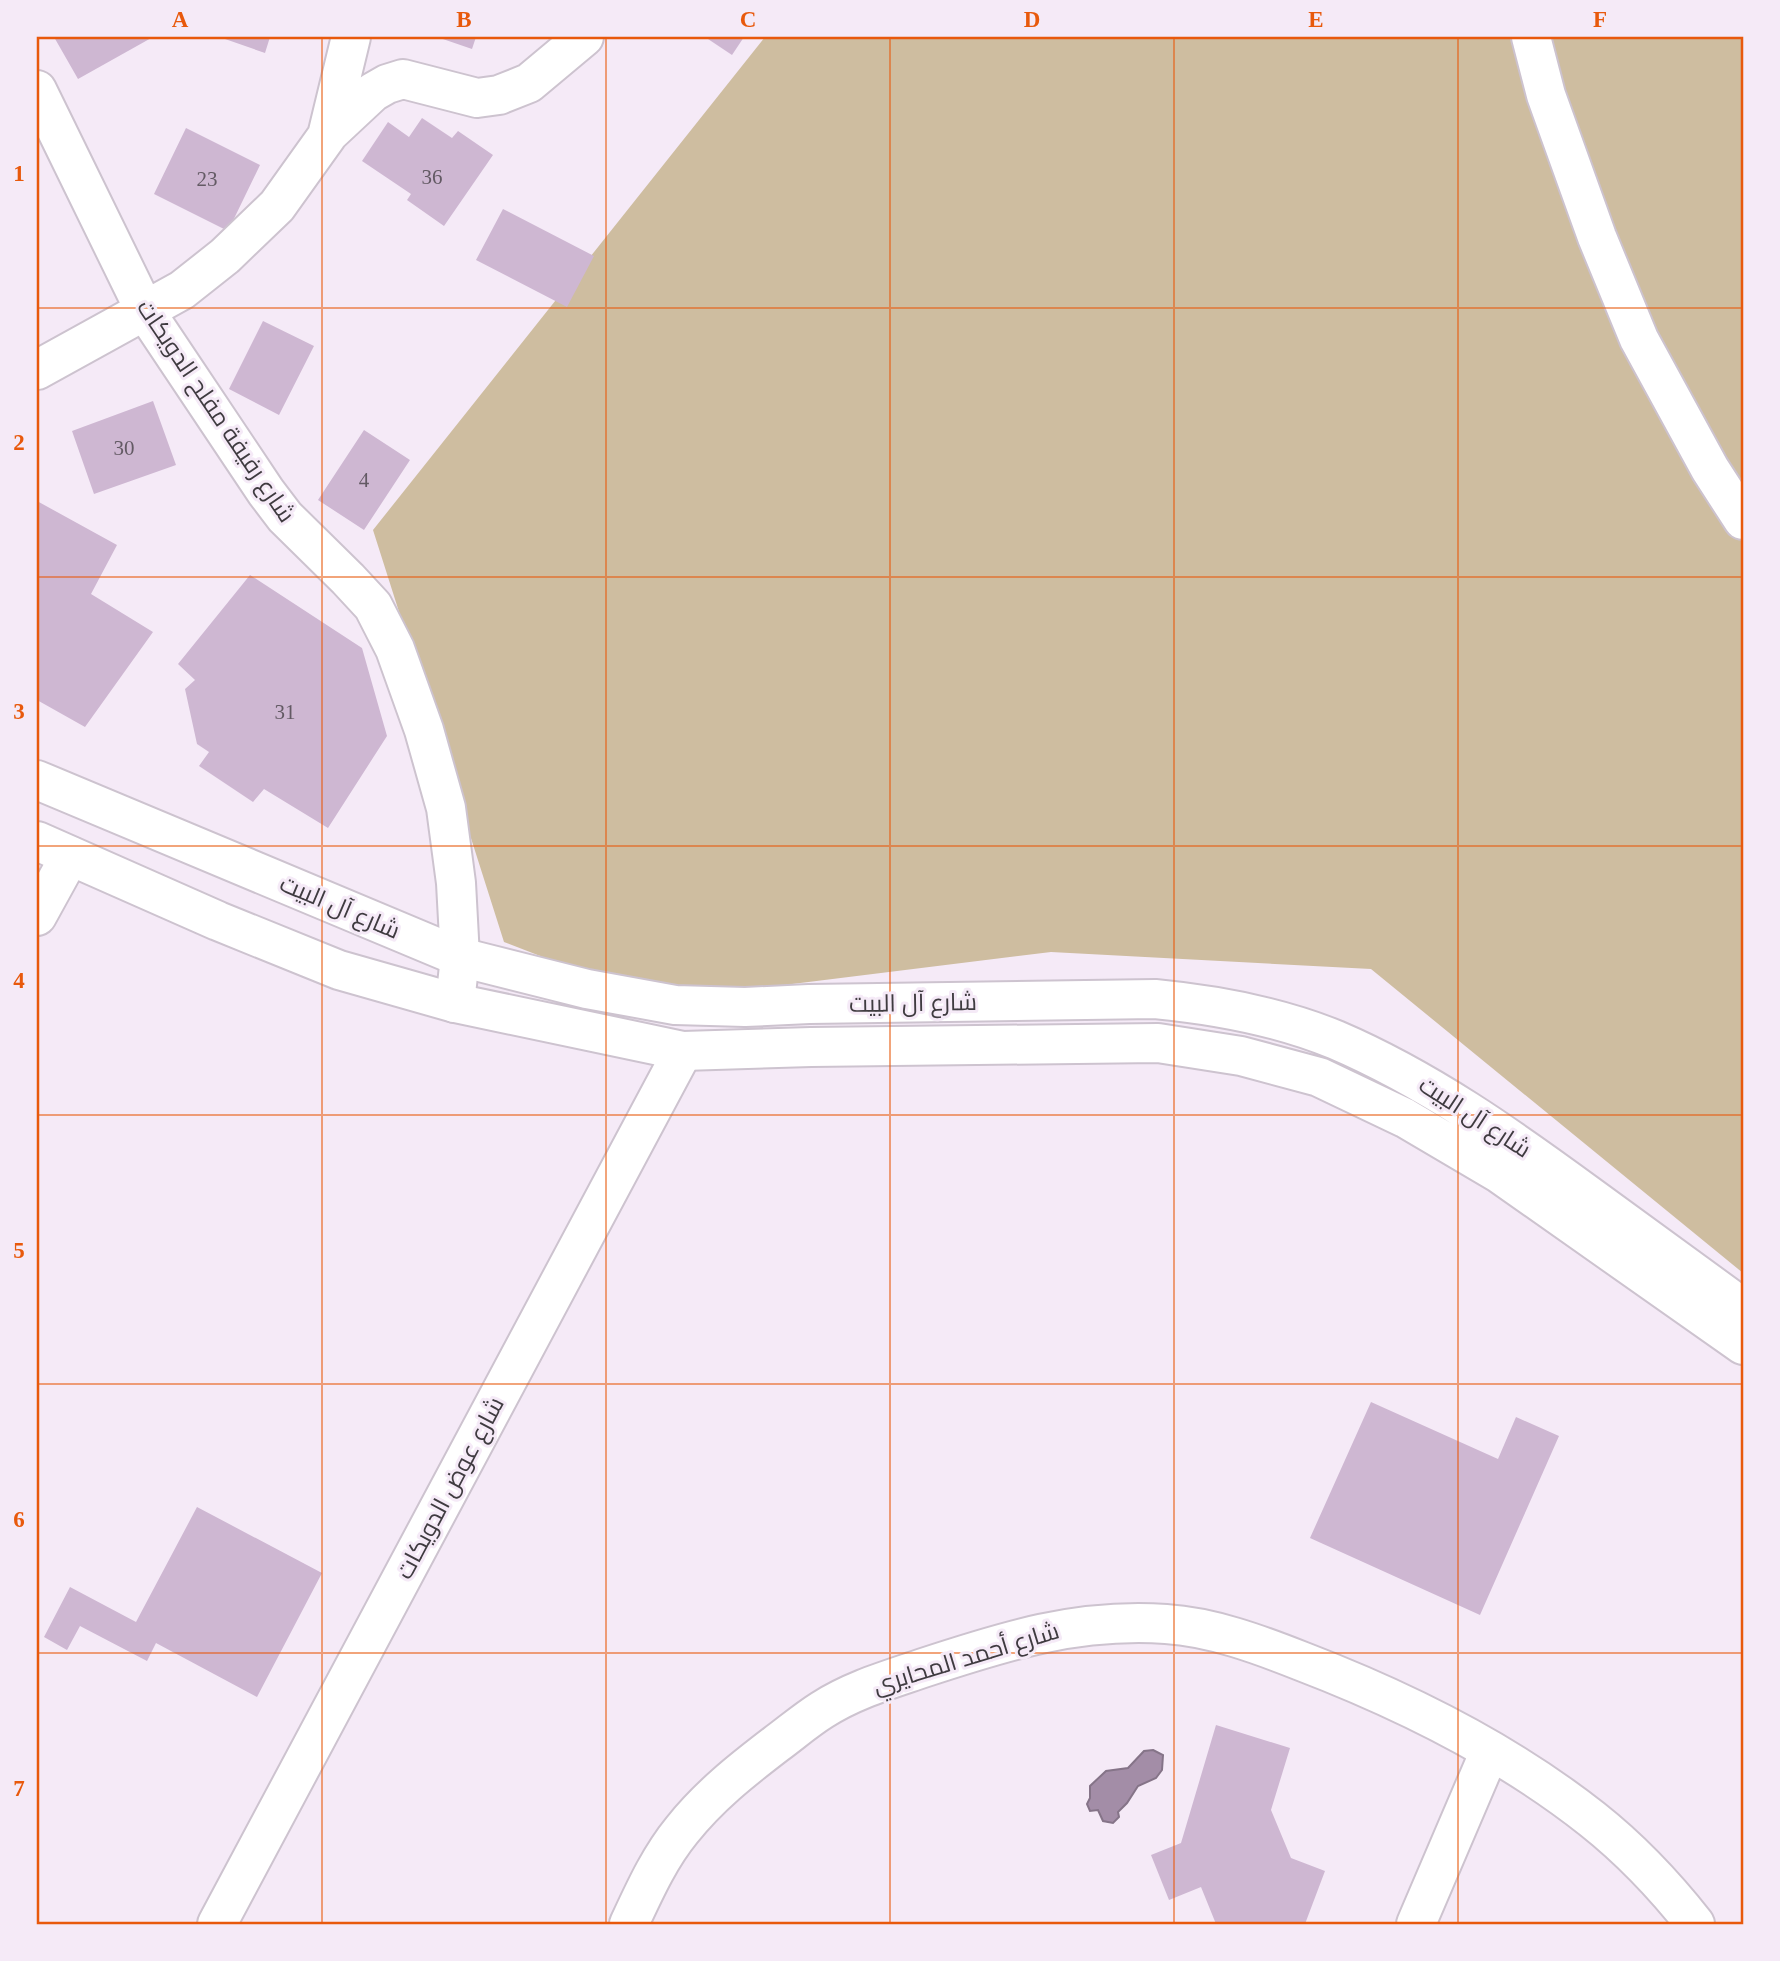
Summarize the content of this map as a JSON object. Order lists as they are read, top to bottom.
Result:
{
  "streets": {
    "street": [
      "شارع رفيفة مفلح الدويكات",
      "شارع آل البيت",
      "شارع عوض الدويكات",
      "شارع أحمد المحايري"
    ]
  },
  "crossings": [
    ["شارع رفيفة مفلح الدويكات", "شارع آل البيت"],
    ["شارع آل البيت", "شارع عوض الدويكات"]
  ],
  "house_numbers": [
    "36",
    "23",
    "30",
    "4",
    "31"
  ],
  "grid": {
    "columns": [
      "A",
      "B",
      "C",
      "D",
      "E",
      "F"
    ],
    "rows": [
      "1",
      "2",
      "3",
      "4",
      "5",
      "6",
      "7"
    ]
  }
}
